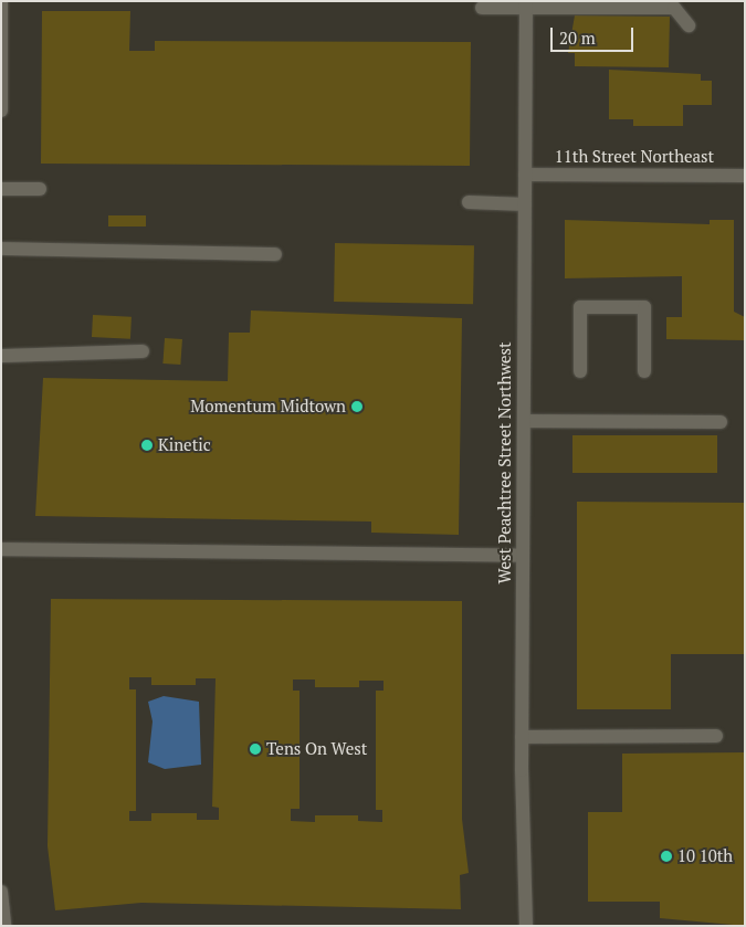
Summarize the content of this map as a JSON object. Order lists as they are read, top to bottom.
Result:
{
  "streets": {
    "main road": ["11th Street Northeast", "West Peachtree Street Northwest"]
  },
  "crossings": [
    ["11th Street Northeast", "West Peachtree Street Northwest"]
  ],
  "places": [
    "Momentum Midtown",
    "Kinetic",
    "Tens On West",
    "10 10th"
  ],
  "scale_bar": "20 m"
}
